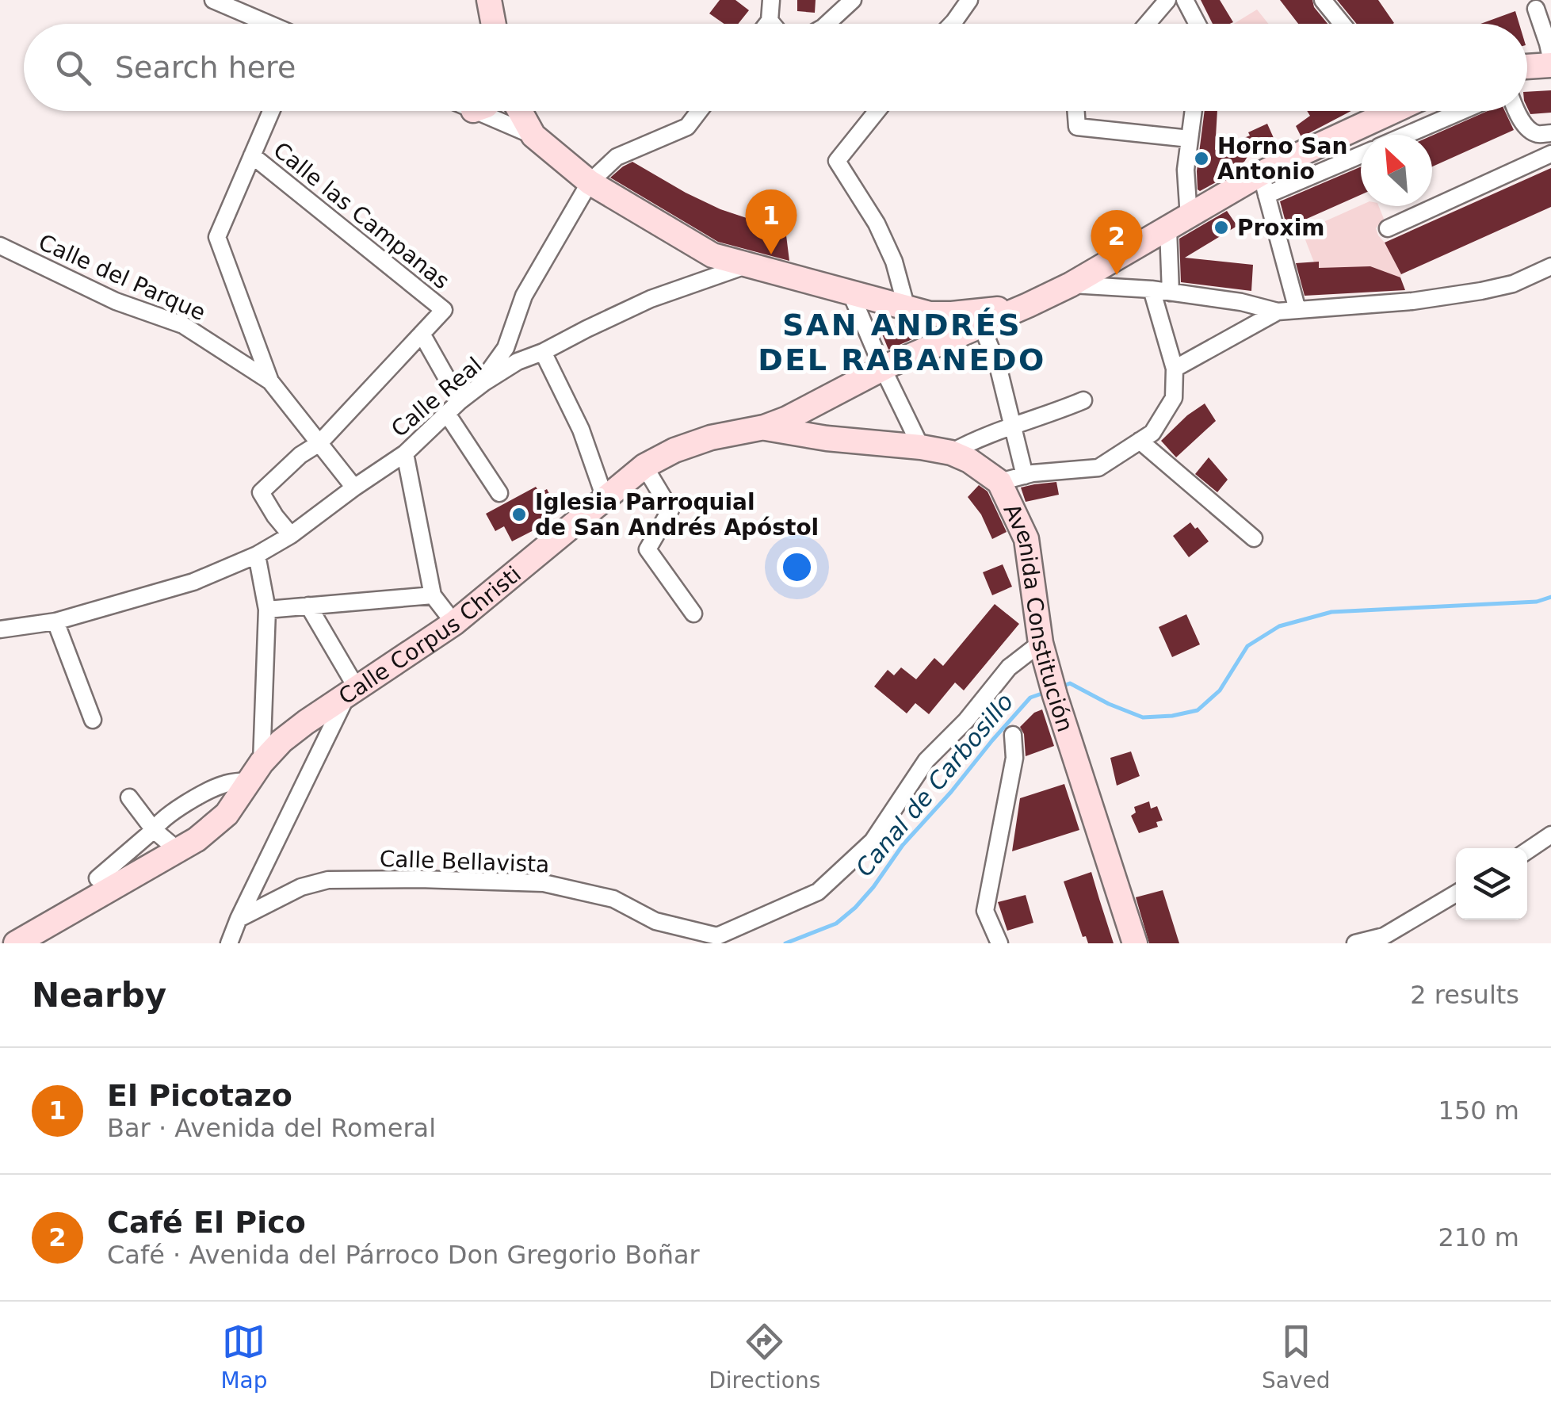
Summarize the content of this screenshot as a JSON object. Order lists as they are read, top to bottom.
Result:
{
  "streets": {
    "main road": ["Avenida Constitución", "Calle Corpus Christi"],
    "street": [
      "Calle las Campanas",
      "Calle del Parque",
      "Calle Real",
      "Calle Bellavista"
    ]
  },
  "crossings": [
    ["Calle del Parque", "Calle Real"],
    ["Avenida Constitución", "Calle Corpus Christi"],
    ["Avenida Constitución", "Calle Bellavista"]
  ],
  "districts": ["SAN ANDRÉS DEL RABANEDO"],
  "water": ["Canal de Carbosillo"],
  "places": ["Horno San Antonio", "Proxim", "Iglesia Parroquial de San Andrés Apóstol"],
  "north": "top left",
  "page": {
    "search": "Search here",
    "pins": ["1", "2"],
    "heading": ["Nearby", "2 results"],
    "list": [
      {
        "mark": "1",
        "name": "El Picotazo",
        "note": "Bar · Avenida del Romeral",
        "value": "150 m"
      },
      {
        "mark": "2",
        "name": "Café El Pico",
        "note": "Café · Avenida del Párroco Don Gregorio Boñar",
        "value": "210 m"
      }
    ],
    "nav": ["Map", "Directions", "Saved"]
  }
}
